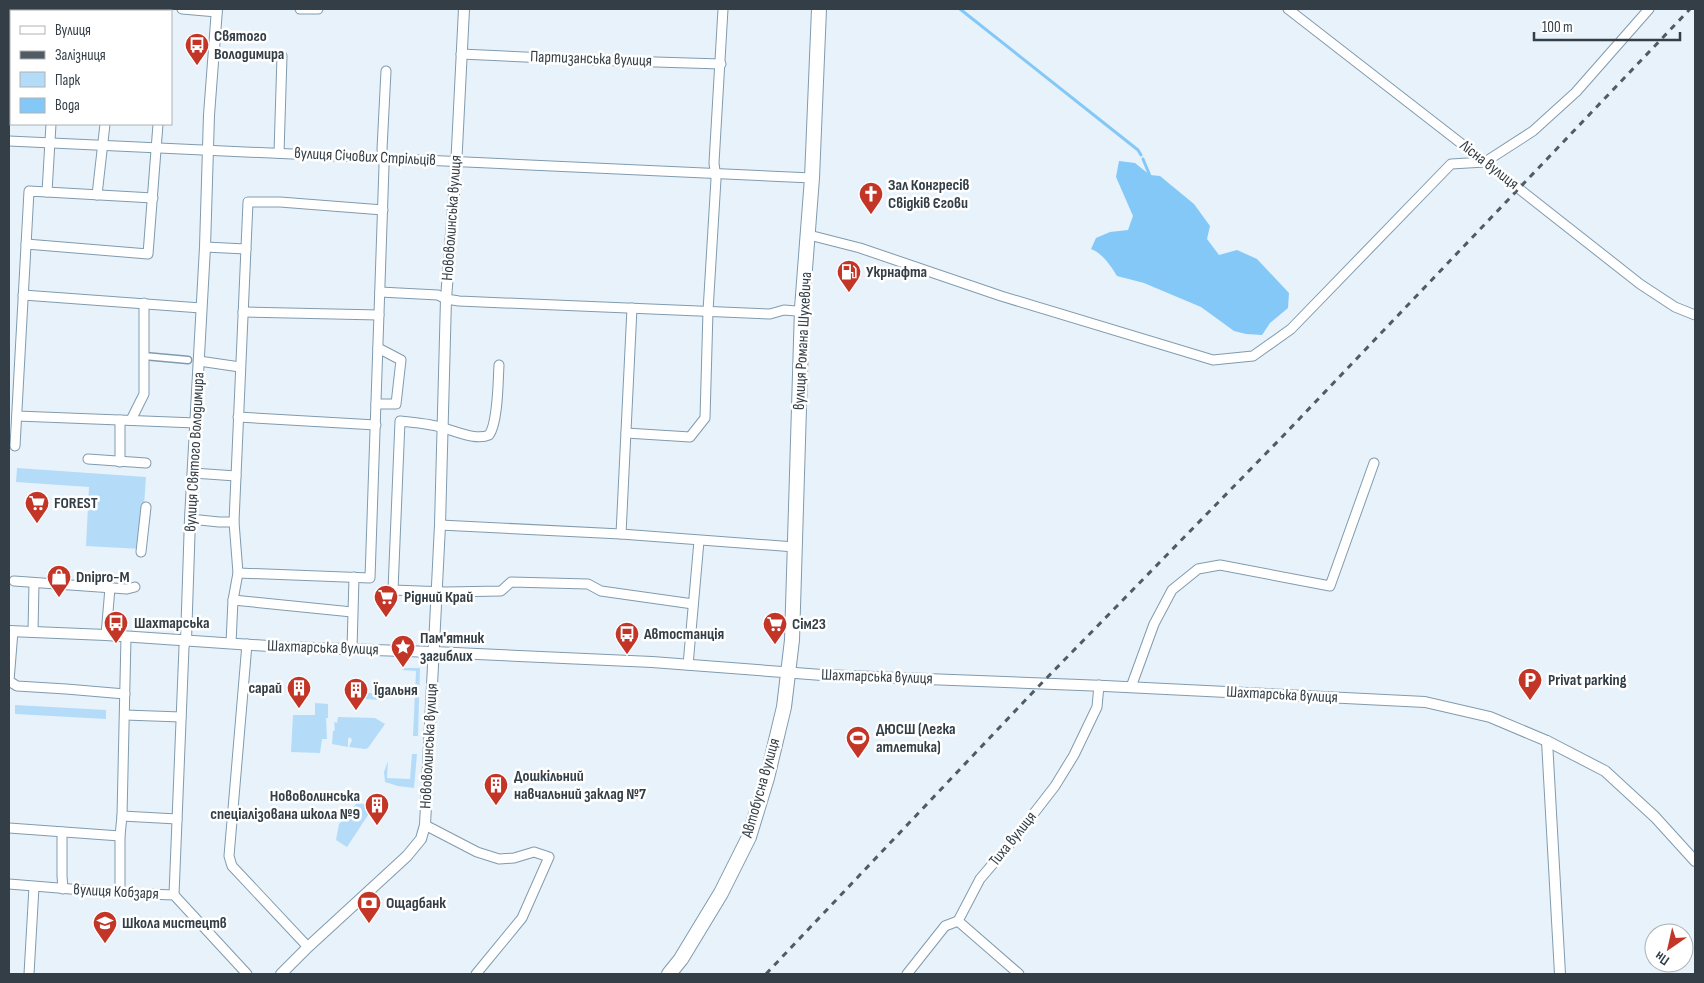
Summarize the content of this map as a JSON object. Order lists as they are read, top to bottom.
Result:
{
  "streets": {
    "main road": ["вулиця Романа Шухевича", "Автобусна вулиця"],
    "street": [
      "Партизанська вулиця",
      "вулиця Січових Стрільців",
      "Лісна вулиця",
      "Нововолинська вулиця",
      "вулиця Святого Володимира",
      "Шахтарська вулиця",
      "Тиха вулиця",
      "вулиця Кобзаря"
    ]
  },
  "crossings": [
    ["Партизанська вулиця", "Нововолинська вулиця"],
    ["вулиця Січових Стрільців", "Нововолинська вулиця"],
    ["вулиця Січових Стрільців", "вулиця Романа Шухевича"],
    ["вулиця Січових Стрільців", "вулиця Святого Володимира"],
    ["Нововолинська вулиця", "Шахтарська вулиця"],
    ["вулиця Романа Шухевича", "Шахтарська вулиця"],
    ["вулиця Романа Шухевича", "Автобусна вулиця"],
    ["вулиця Святого Володимира", "Шахтарська вулиця"],
    ["вулиця Святого Володимира", "вулиця Кобзаря"],
    ["Шахтарська вулиця", "Автобусна вулиця"],
    ["Шахтарська вулиця", "Тиха вулиця"]
  ],
  "places": {
    "bus stop": ["Святого Володимира", "Шахтарська", "Автостанція"],
    "church": ["Зал Конгресів Свідків Єгови"],
    "fuel station": ["Укрнафта"],
    "supermarket": ["FOREST", "Рідний Край", "Сім23"],
    "shop": ["Dnipro-M"],
    "place": ["Пам'ятник загиблих"],
    "parking": ["Privat parking"],
    "building": [
      "сарай",
      "Їдальня",
      "Дошкільний навчальний заклад №7",
      "Нововолинська спеціалізована школа №9"
    ],
    "sports": ["ДЮСШ (Легка атлетика)"],
    "bank": ["Ощадбанк"],
    "school or university": ["Школа мистецтв"]
  },
  "legend": [
    "Вулиця",
    "Залізниця",
    "Парк",
    "Вода"
  ],
  "scale_bar": "100 m",
  "north": "bottom left"
}
